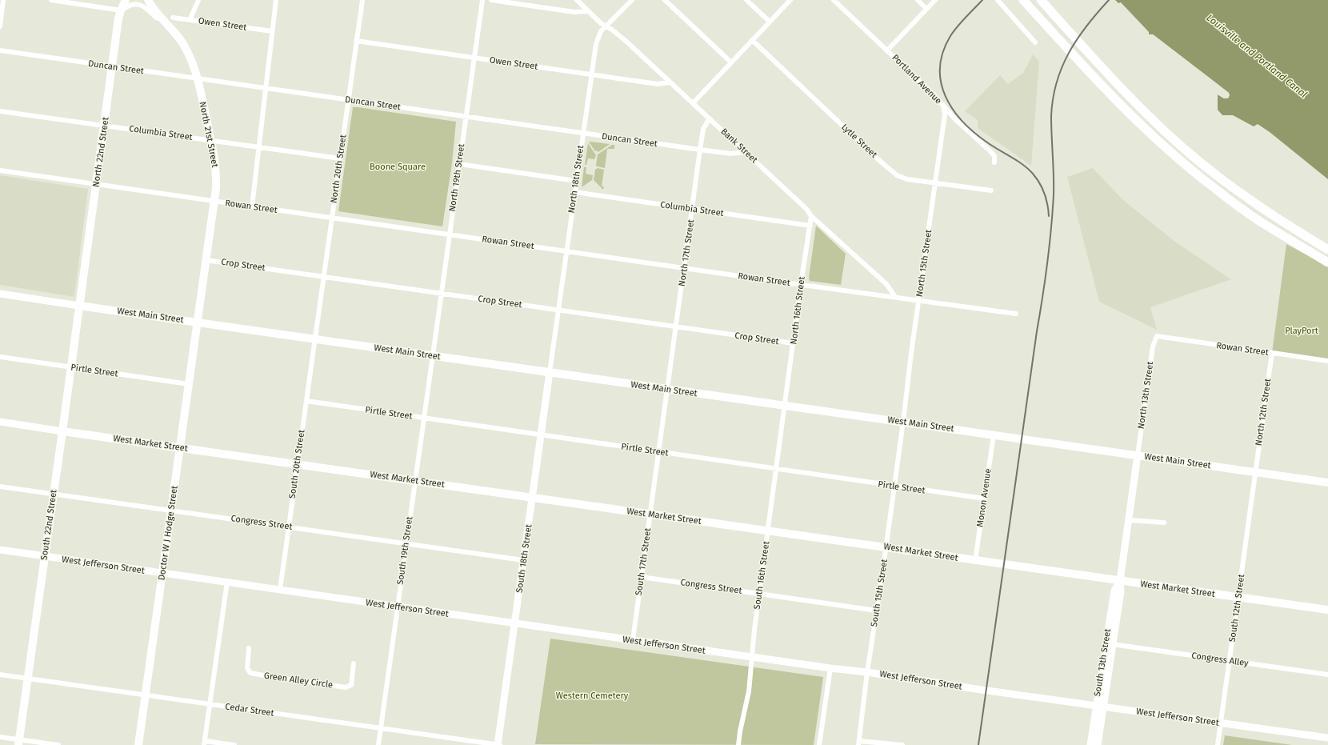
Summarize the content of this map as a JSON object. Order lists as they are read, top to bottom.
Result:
{
  "streets": {
    "main road": [
      "North 21st Street",
      "North 22nd Street",
      "West Main Street",
      "West Market Street",
      "South 22nd Street",
      "Doctor W J Hodge Street"
    ],
    "street": [
      "Owen Street",
      "Duncan Street",
      "Portland Avenue",
      "Columbia Street",
      "Lytle Street",
      "Bank Street",
      "North 20th Street",
      "North 19th Street",
      "North 18th Street",
      "Rowan Street",
      "North 17th Street",
      "North 15th Street",
      "Crop Street",
      "North 16th Street",
      "Pirtle Street",
      "North 13th Street",
      "North 12th Street",
      "South 20th Street",
      "Monon Avenue",
      "Congress Street",
      "South 19th Street",
      "South 18th Street",
      "South 17th Street",
      "West Jefferson Street",
      "South 16th Street",
      "South 15th Street",
      "South 12th Street",
      "Congress Alley",
      "South 13th Street",
      "Green Alley Circle",
      "Cedar Street"
    ]
  },
  "crossings": [
    ["Owen Street", "Bank Street"],
    ["Owen Street", "North 20th Street"],
    ["Owen Street", "North 19th Street"],
    ["Owen Street", "North 18th Street"],
    ["Duncan Street", "North 21st Street"],
    ["Duncan Street", "Bank Street"],
    ["Duncan Street", "North 22nd Street"],
    ["Duncan Street", "North 20th Street"],
    ["Duncan Street", "North 19th Street"],
    ["Duncan Street", "North 18th Street"],
    ["Duncan Street", "North 17th Street"],
    ["Portland Avenue", "North 15th Street"],
    ["Columbia Street", "North 21st Street"],
    ["Columbia Street", "North 22nd Street"],
    ["Columbia Street", "North 20th Street"],
    ["Columbia Street", "North 18th Street"],
    ["Columbia Street", "North 17th Street"],
    ["Columbia Street", "North 16th Street"],
    ["North 21st Street", "Rowan Street"],
    ["North 21st Street", "Crop Street"],
    ["North 21st Street", "West Main Street"],
    ["North 21st Street", "Doctor W J Hodge Street"],
    ["Lytle Street", "North 15th Street"],
    ["Bank Street", "North 18th Street"],
    ["Bank Street", "Rowan Street"],
    ["Bank Street", "North 17th Street"],
    ["Bank Street", "North 16th Street"],
    ["North 22nd Street", "Rowan Street"],
    ["North 22nd Street", "West Main Street"],
    ["North 22nd Street", "South 22nd Street"],
    ["North 20th Street", "Rowan Street"],
    ["North 20th Street", "Crop Street"],
    ["North 20th Street", "West Main Street"],
    ["North 20th Street", "South 20th Street"],
    ["North 19th Street", "Rowan Street"],
    ["North 19th Street", "Crop Street"],
    ["North 19th Street", "West Main Street"],
    ["North 19th Street", "South 19th Street"],
    ["North 18th Street", "Rowan Street"],
    ["North 18th Street", "Crop Street"],
    ["North 18th Street", "West Main Street"],
    ["North 18th Street", "South 18th Street"],
    ["Rowan Street", "North 17th Street"],
    ["Rowan Street", "North 15th Street"],
    ["Rowan Street", "North 16th Street"],
    ["Rowan Street", "North 13th Street"],
    ["Rowan Street", "North 12th Street"],
    ["North 17th Street", "Crop Street"],
    ["North 17th Street", "West Main Street"],
    ["North 17th Street", "South 17th Street"],
    ["North 15th Street", "West Main Street"],
    ["North 15th Street", "South 15th Street"],
    ["Crop Street", "North 16th Street"],
    ["North 16th Street", "West Main Street"],
    ["North 16th Street", "South 16th Street"],
    ["West Main Street", "North 13th Street"],
    ["West Main Street", "North 12th Street"],
    ["West Main Street", "South 20th Street"],
    ["West Main Street", "Monon Avenue"],
    ["West Main Street", "South 22nd Street"],
    ["West Main Street", "Doctor W J Hodge Street"],
    ["West Main Street", "South 19th Street"],
    ["West Main Street", "South 18th Street"],
    ["West Main Street", "South 17th Street"],
    ["West Main Street", "South 16th Street"],
    ["West Main Street", "South 15th Street"],
    ["West Main Street", "South 12th Street"],
    ["West Main Street", "South 13th Street"],
    ["Pirtle Street", "South 20th Street"],
    ["Pirtle Street", "Monon Avenue"],
    ["Pirtle Street", "South 22nd Street"],
    ["Pirtle Street", "Doctor W J Hodge Street"],
    ["Pirtle Street", "South 19th Street"],
    ["Pirtle Street", "South 18th Street"],
    ["Pirtle Street", "South 17th Street"],
    ["Pirtle Street", "South 16th Street"],
    ["Pirtle Street", "South 15th Street"],
    ["North 13th Street", "South 13th Street"],
    ["North 12th Street", "South 12th Street"],
    ["West Market Street", "South 20th Street"],
    ["West Market Street", "Monon Avenue"],
    ["West Market Street", "South 22nd Street"],
    ["West Market Street", "Doctor W J Hodge Street"],
    ["West Market Street", "South 19th Street"],
    ["West Market Street", "South 18th Street"],
    ["West Market Street", "South 17th Street"],
    ["West Market Street", "South 16th Street"],
    ["West Market Street", "South 15th Street"],
    ["West Market Street", "South 12th Street"],
    ["West Market Street", "South 13th Street"],
    ["South 20th Street", "Congress Street"],
    ["South 20th Street", "West Jefferson Street"],
    ["Congress Street", "South 22nd Street"],
    ["Congress Street", "Doctor W J Hodge Street"],
    ["Congress Street", "South 19th Street"],
    ["Congress Street", "South 18th Street"],
    ["Congress Street", "South 17th Street"],
    ["Congress Street", "South 16th Street"],
    ["Congress Street", "South 15th Street"],
    ["South 22nd Street", "West Jefferson Street"],
    ["South 22nd Street", "Cedar Street"],
    ["Doctor W J Hodge Street", "West Jefferson Street"],
    ["Doctor W J Hodge Street", "Cedar Street"],
    ["South 19th Street", "West Jefferson Street"],
    ["South 19th Street", "Cedar Street"],
    ["South 18th Street", "West Jefferson Street"],
    ["South 18th Street", "Cedar Street"],
    ["South 17th Street", "West Jefferson Street"],
    ["West Jefferson Street", "South 16th Street"],
    ["West Jefferson Street", "South 15th Street"],
    ["West Jefferson Street", "South 12th Street"],
    ["West Jefferson Street", "South 13th Street"],
    ["South 12th Street", "Congress Alley"],
    ["Congress Alley", "South 13th Street"]
  ],
  "water": ["Louisville and Portland Canal"],
  "parks": ["Boone Square", "PlayPort", "Western Cemetery"]
}
